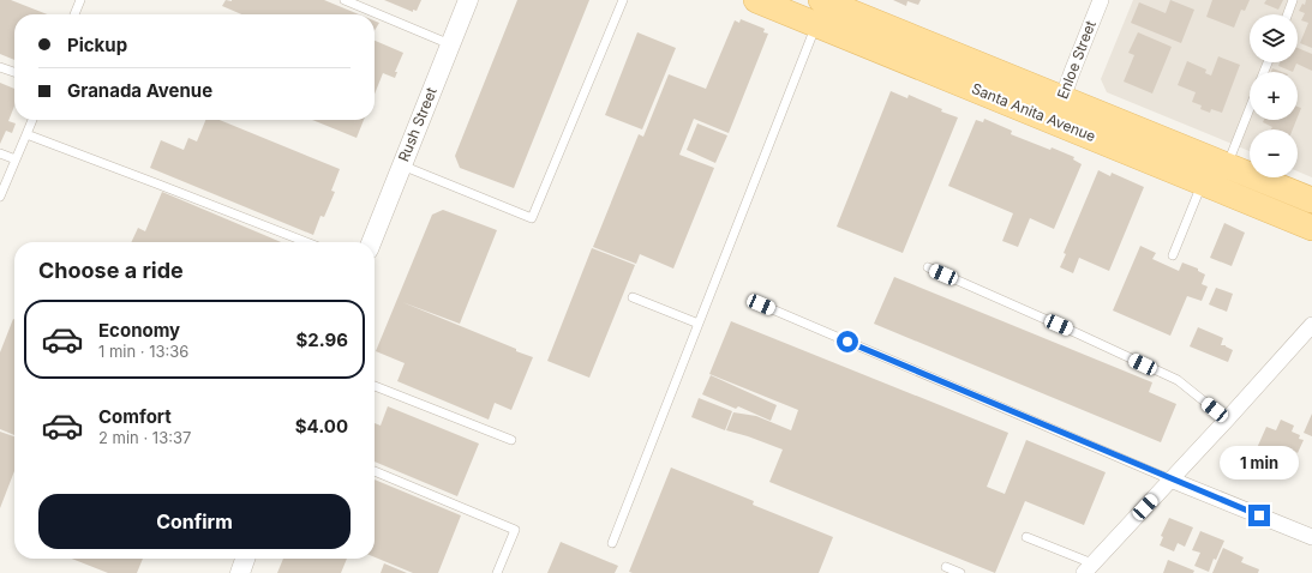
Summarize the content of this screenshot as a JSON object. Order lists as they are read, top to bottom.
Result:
{
  "streets": {
    "main road": ["Santa Anita Avenue"],
    "street": ["Enloe Street", "Rush Street"]
  },
  "crossings": [
    ["Enloe Street", "Santa Anita Avenue"]
  ],
  "page": {
    "map_buttons": ["+", "−"],
    "banner": ["Pickup", "Granada Avenue"],
    "heading": "Choose a ride",
    "list": [
      {
        "name": "Economy",
        "note": "1 min · 13:36",
        "value": "$2.96"
      },
      {
        "name": "Comfort",
        "note": "2 min · 13:37",
        "value": "$4.00"
      }
    ],
    "bubble": "1 min",
    "buttons": "Confirm"
  }
}
